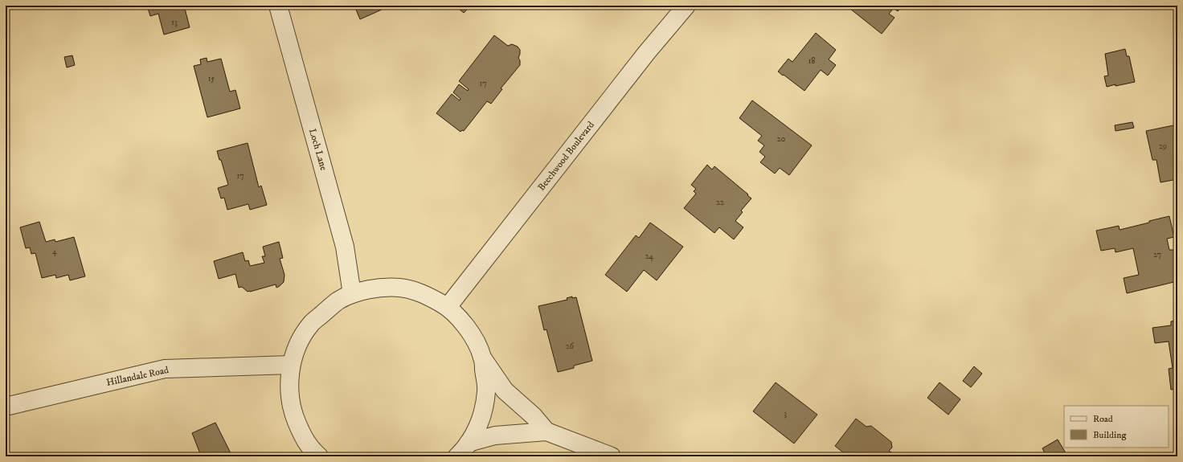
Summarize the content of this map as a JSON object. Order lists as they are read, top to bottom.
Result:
{
  "streets": {
    "street": ["Loch Lane", "Beechwood Boulevard", "Hillandale Road"]
  },
  "house_numbers": [
    "13",
    "18",
    "15",
    "17",
    "20",
    "29",
    "17",
    "22",
    "4",
    "27",
    "24",
    "26",
    "3"
  ],
  "legend": ["Road", "Building"]
}
